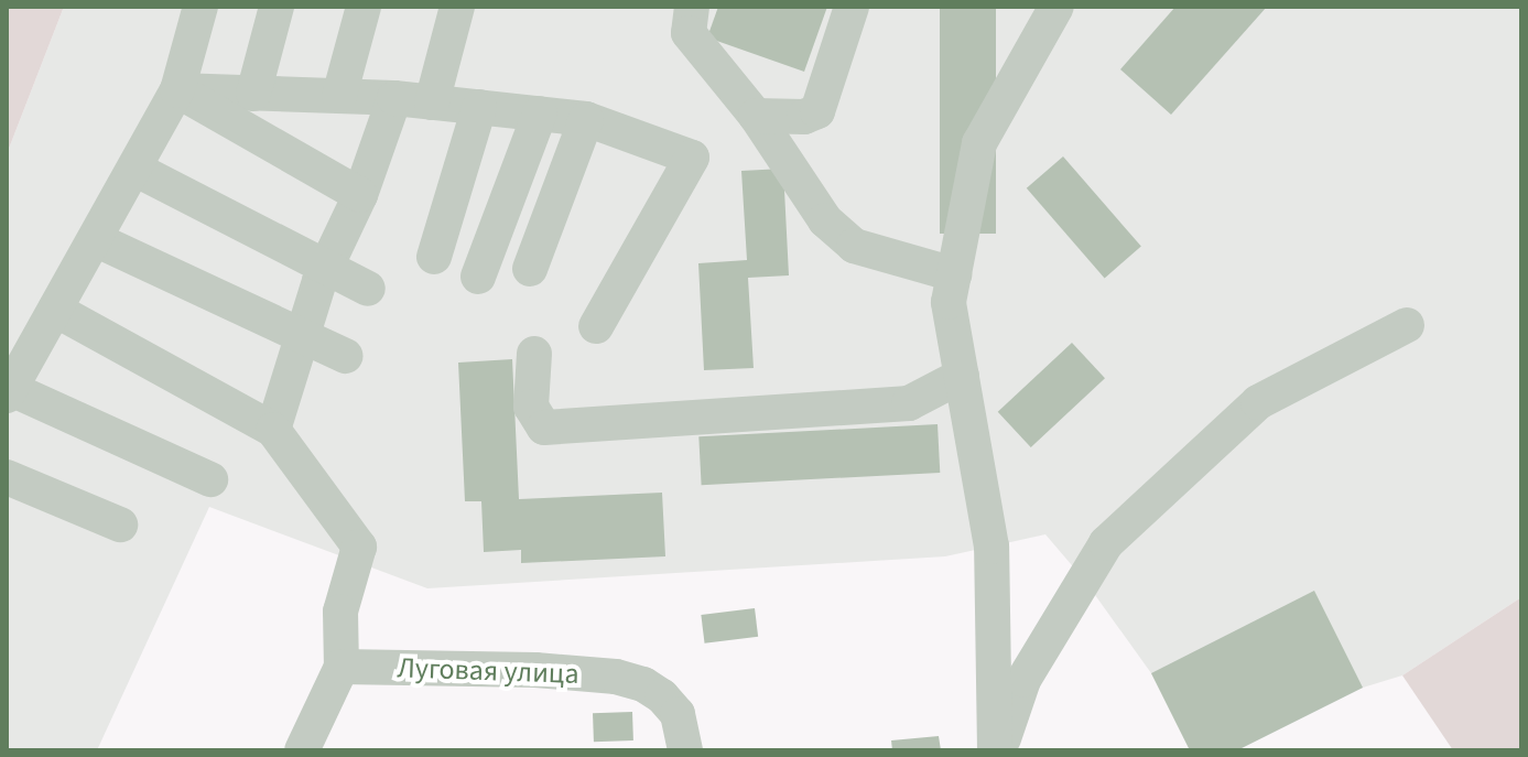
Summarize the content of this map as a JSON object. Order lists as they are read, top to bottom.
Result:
{
  "streets": {
    "street": ["Луговая улица"]
  }
}
